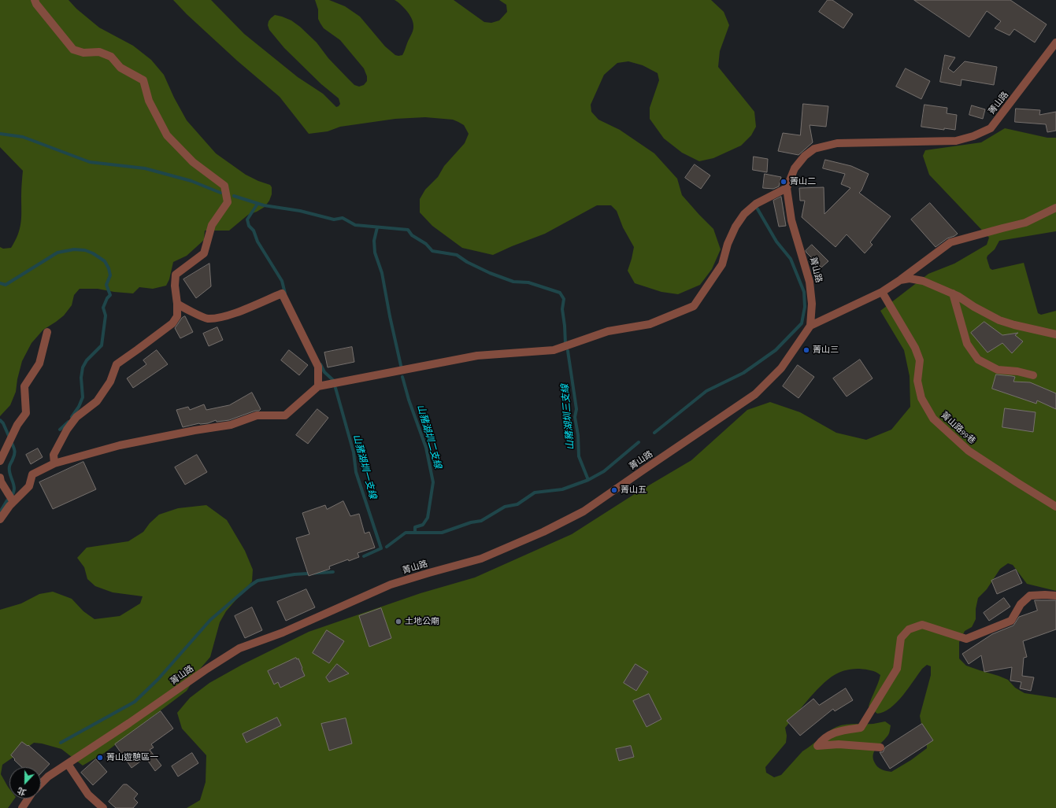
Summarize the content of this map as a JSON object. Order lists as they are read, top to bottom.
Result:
{
  "streets": {
    "street": ["菁山路", "菁山路99巷"]
  },
  "water": ["山豬湖圳三支線", "山豬湖圳二支線", "山豬湖圳一支線"],
  "places": [
    "菁山二",
    "菁山三",
    "菁山五",
    "土地公廟",
    "菁山遊憩區一"
  ],
  "north": "bottom"
}
